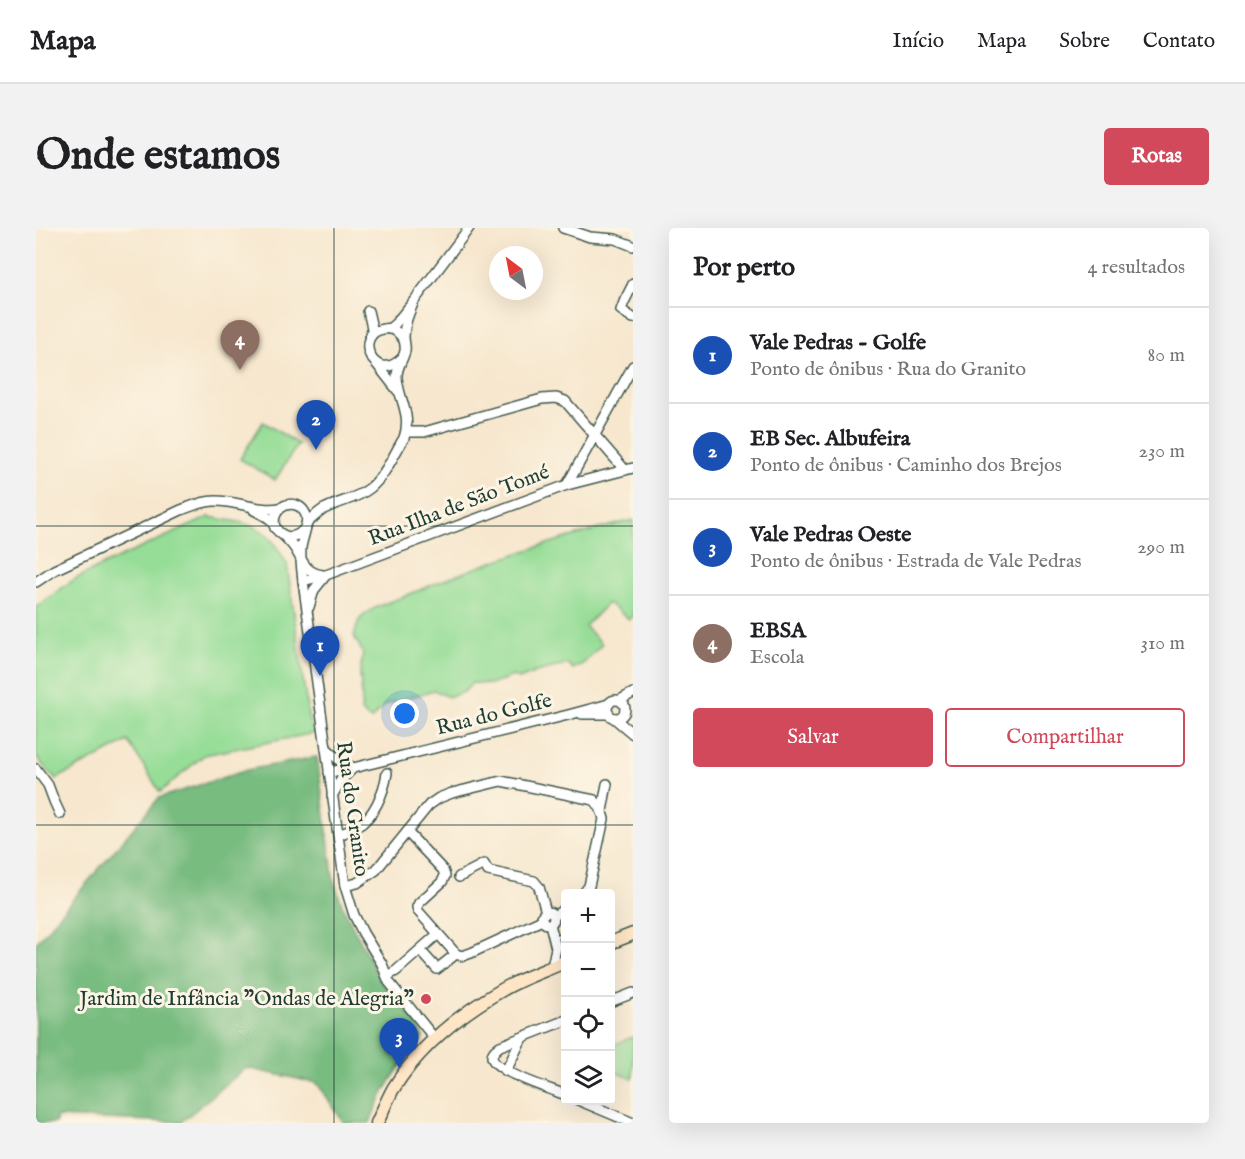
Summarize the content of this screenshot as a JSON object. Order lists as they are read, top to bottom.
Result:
{
  "streets": {
    "street": ["Rua Ilha de São Tomé", "Rua do Golfe", "Rua do Granito"]
  },
  "crossings": [
    ["Rua Ilha de São Tomé", "Rua do Granito"],
    ["Rua do Golfe", "Rua do Granito"]
  ],
  "places": ["Jardim de Infância \"Ondas de Alegria\""],
  "north": "top left",
  "page": {
    "header": "Mapa",
    "nav": [
      "Início",
      "Mapa",
      "Sobre",
      "Contato"
    ],
    "buttons": [
      "Rotas",
      ["Salvar", "Compartilhar"]
    ],
    "title": "Onde estamos",
    "heading": ["Por perto", "4 resultados"],
    "list": [
      {
        "mark": "1",
        "name": "Vale Pedras - Golfe",
        "note": "Ponto de ônibus · Rua do Granito",
        "value": "80 m"
      },
      {
        "mark": "2",
        "name": "EB Sec. Albufeira",
        "note": "Ponto de ônibus · Caminho dos Brejos",
        "value": "230 m"
      },
      {
        "mark": "3",
        "name": "Vale Pedras Oeste",
        "note": "Ponto de ônibus · Estrada de Vale Pedras",
        "value": "290 m"
      },
      {
        "mark": "4",
        "name": "EBSA",
        "note": "Escola",
        "value": "310 m"
      }
    ],
    "pins": [
      "4",
      "2",
      "1",
      "3"
    ],
    "map_buttons": ["+", "−"]
  }
}
